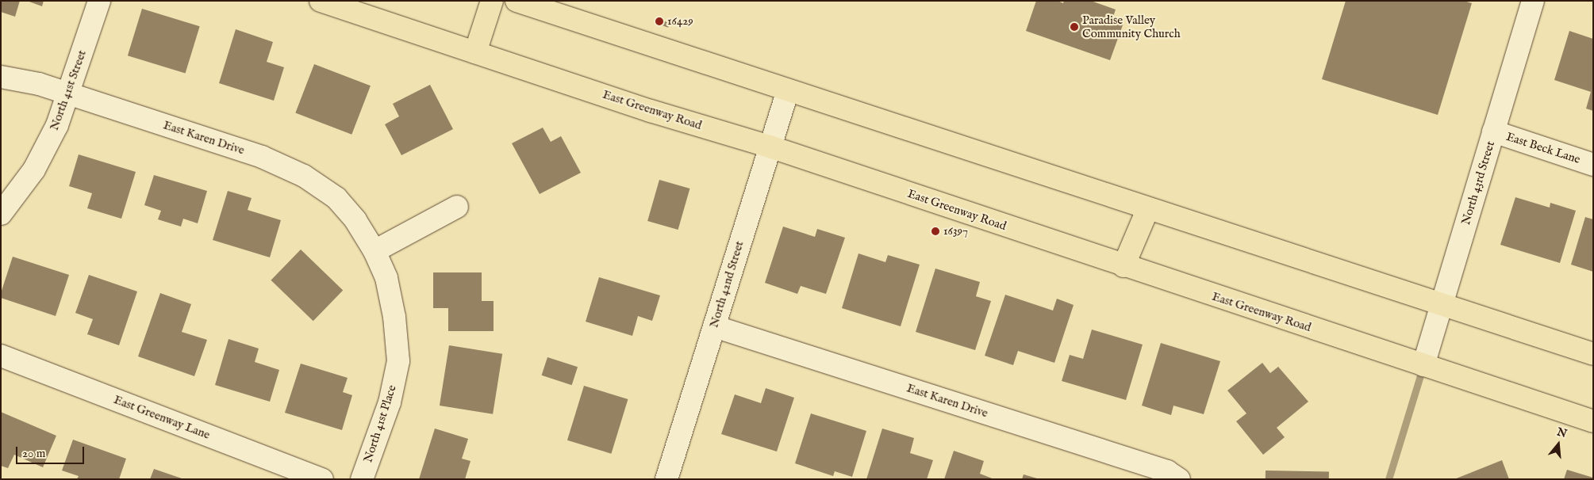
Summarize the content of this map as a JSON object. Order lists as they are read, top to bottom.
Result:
{
  "streets": {
    "main road": ["East Greenway Road"],
    "street": [
      "North 41st Street",
      "East Karen Drive",
      "East Beck Lane",
      "North 43rd Street",
      "North 42nd Street",
      "East Greenway Lane",
      "North 41st Place"
    ]
  },
  "crossings": [
    ["North 41st Street", "East Karen Drive"],
    ["East Greenway Road", "North 43rd Street"],
    ["East Greenway Road", "North 42nd Street"],
    ["East Karen Drive", "North 42nd Street"],
    ["East Karen Drive", "North 41st Place"],
    ["East Beck Lane", "North 43rd Street"]
  ],
  "places": ["16429", "Paradise Valley Community Church", "16397"],
  "scale_bar": "20 m",
  "north": "top"
}
